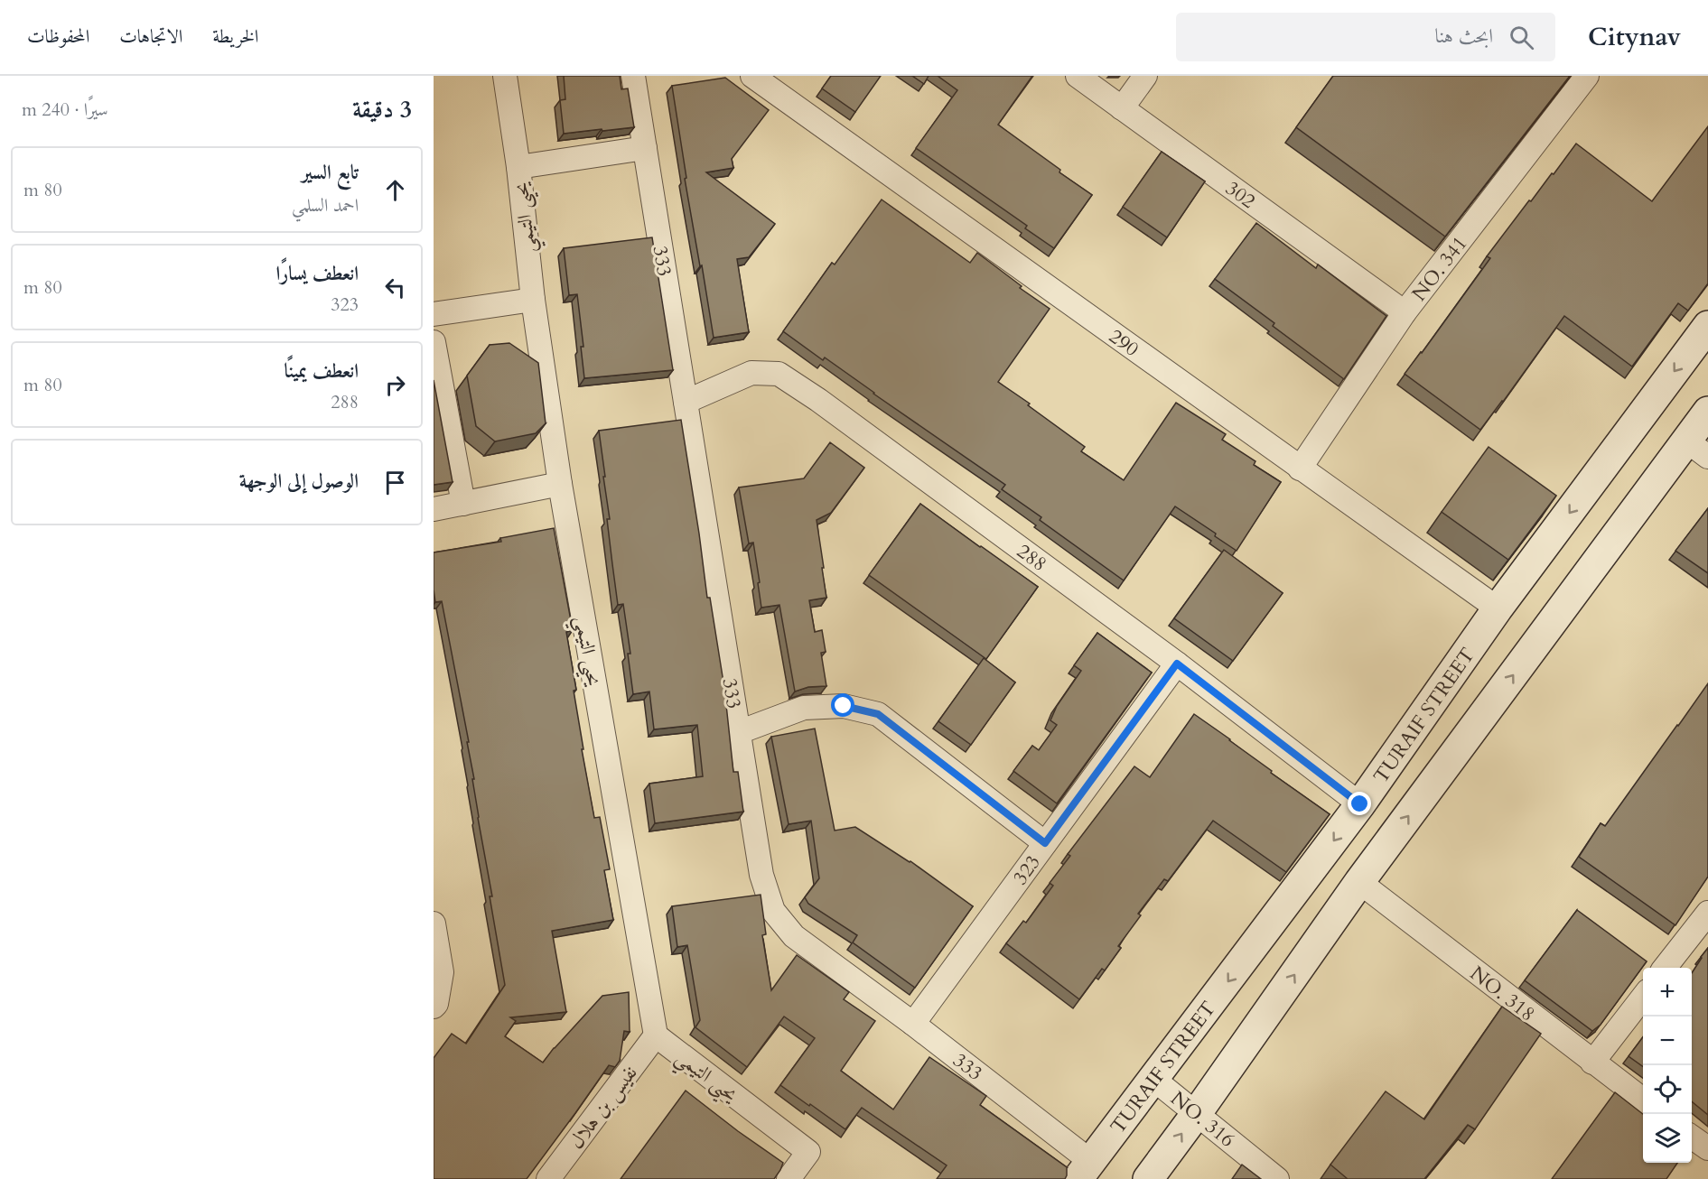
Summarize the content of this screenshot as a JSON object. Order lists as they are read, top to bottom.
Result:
{
  "streets": {
    "street": [
      "302",
      "يحيى التيمي",
      "333",
      "NO. 341",
      "290",
      "288",
      "TURAIF STREET",
      "323",
      "NO. 318",
      "نفيس بن هلال",
      "NO. 316"
    ]
  },
  "crossings": [
    ["302", "NO. 341"],
    ["يحيى التيمي", "نفيس بن هلال"],
    ["333", "288"],
    ["333", "TURAIF STREET"],
    ["333", "323"],
    ["NO. 341", "290"],
    ["290", "TURAIF STREET"],
    ["288", "TURAIF STREET"],
    ["288", "323"],
    ["TURAIF STREET", "NO. 316"]
  ],
  "page": {
    "header": "Citynav",
    "search": "ابحث هنا",
    "nav": ["الخريطة", "الاتجاهات", "المحفوظات"],
    "heading": ["3 دقيقة", "سيرًا · 240 m"],
    "list": [
      ["تابع السير", "احمد السلمي", "80 m"],
      ["انعطف يسارًا", "323", "80 m"],
      ["انعطف يمينًا", "288", "80 m"],
      "الوصول إلى الوجهة"
    ],
    "map_buttons": ["+", "−"]
  }
}
